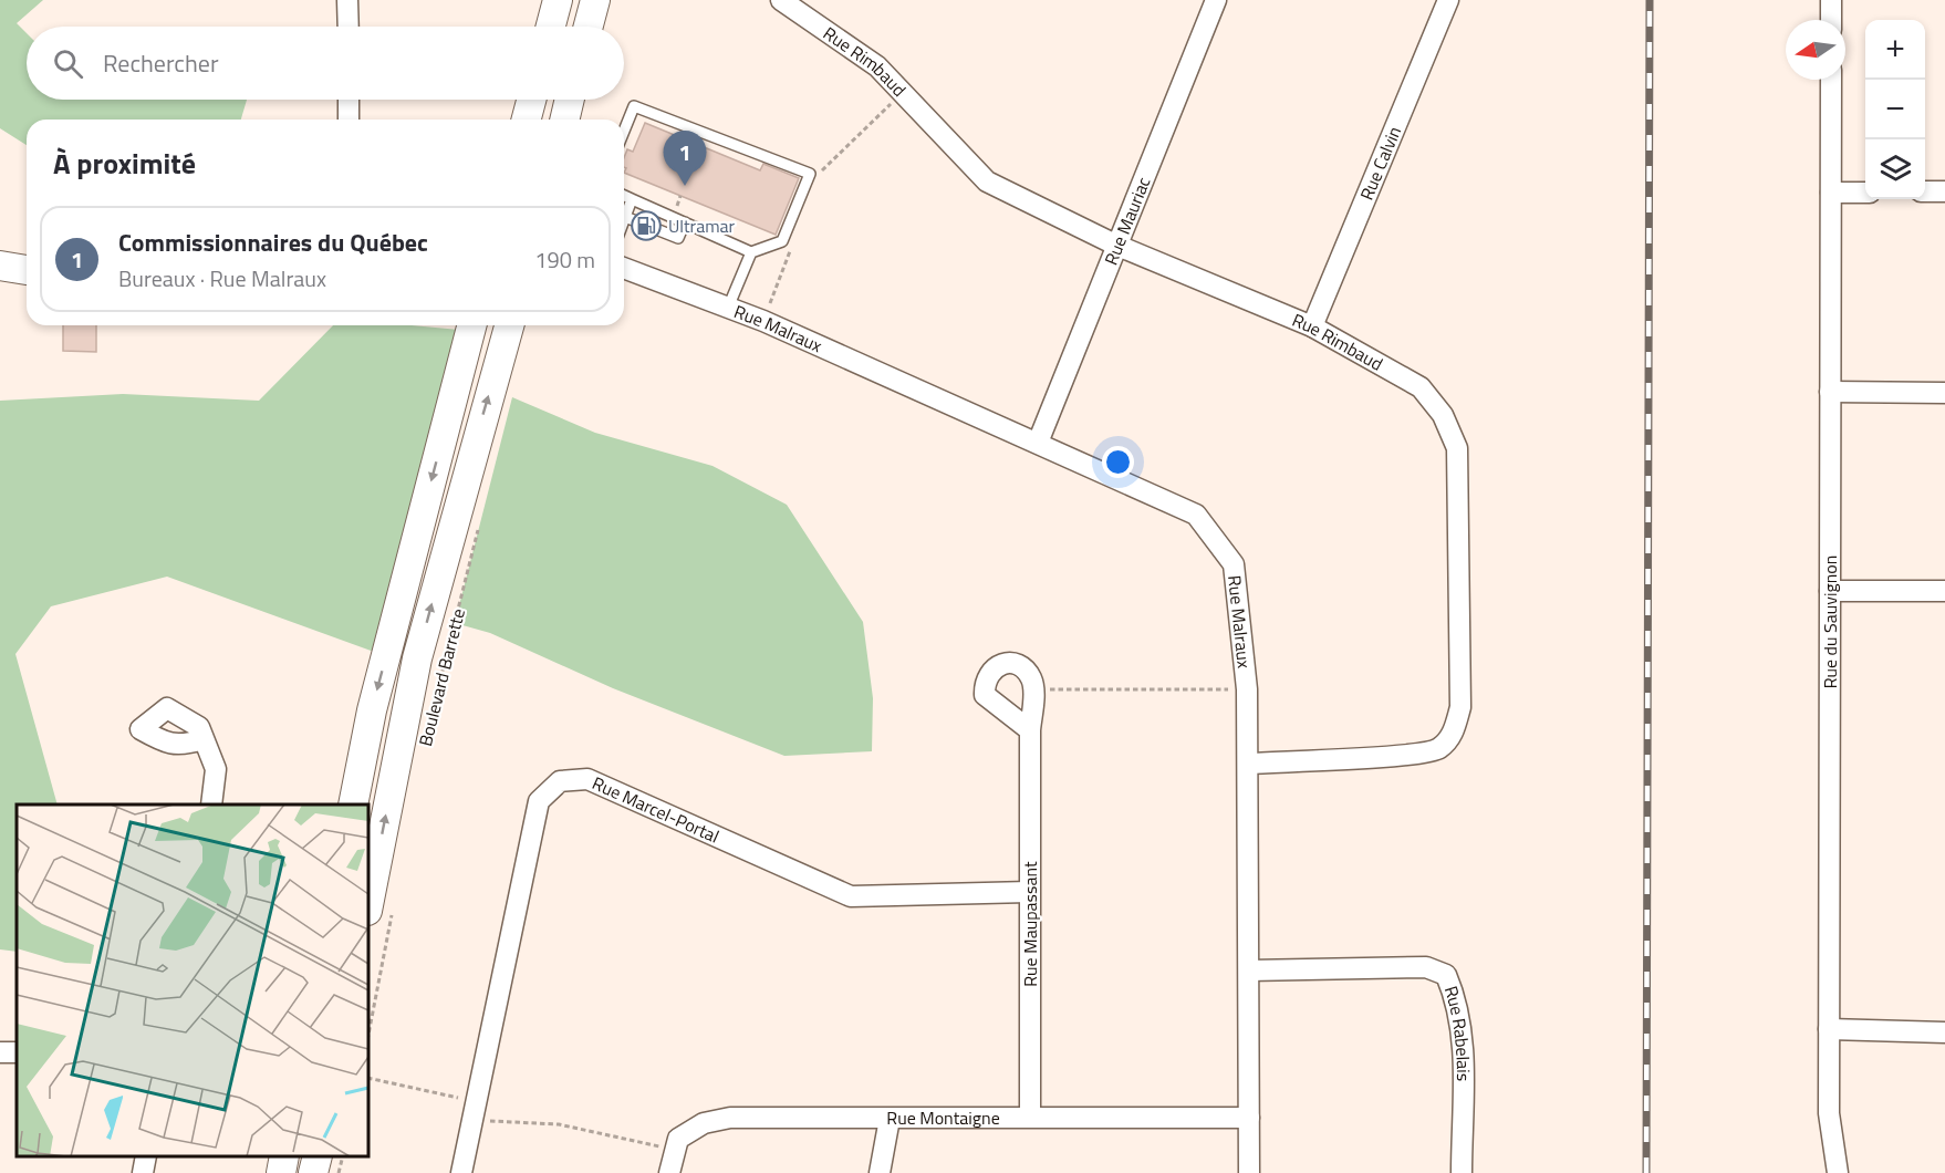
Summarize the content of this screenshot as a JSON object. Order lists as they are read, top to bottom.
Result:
{
  "streets": {
    "main road": ["Boulevard Barrette"],
    "street": [
      "Rue Rimbaud",
      "Rue Calvin",
      "Rue Mauriac",
      "Rue Malraux",
      "Rue du Sauvignon",
      "Rue Marcel-Portal",
      "Rue Maupassant",
      "Rue Rabelais",
      "Rue Montaigne"
    ]
  },
  "crossings": [
    ["Rue Rimbaud", "Rue Calvin"],
    ["Rue Rimbaud", "Rue Mauriac"],
    ["Rue Rimbaud", "Rue Malraux"],
    ["Rue Mauriac", "Rue Malraux"],
    ["Rue Malraux", "Rue Rabelais"],
    ["Rue Malraux", "Rue Montaigne"],
    ["Rue Marcel-Portal", "Rue Maupassant"],
    ["Rue Maupassant", "Rue Montaigne"]
  ],
  "places": {
    "fuel station": ["Ultramar"]
  },
  "north": "left",
  "page": {
    "map_buttons": ["+", "−"],
    "search": "Rechercher",
    "heading": "À proximité",
    "pins": "1",
    "list": [
      {
        "mark": "1",
        "name": "Commissionnaires du Québec",
        "note": "Bureaux · Rue Malraux",
        "value": "190 m"
      }
    ]
  }
}
